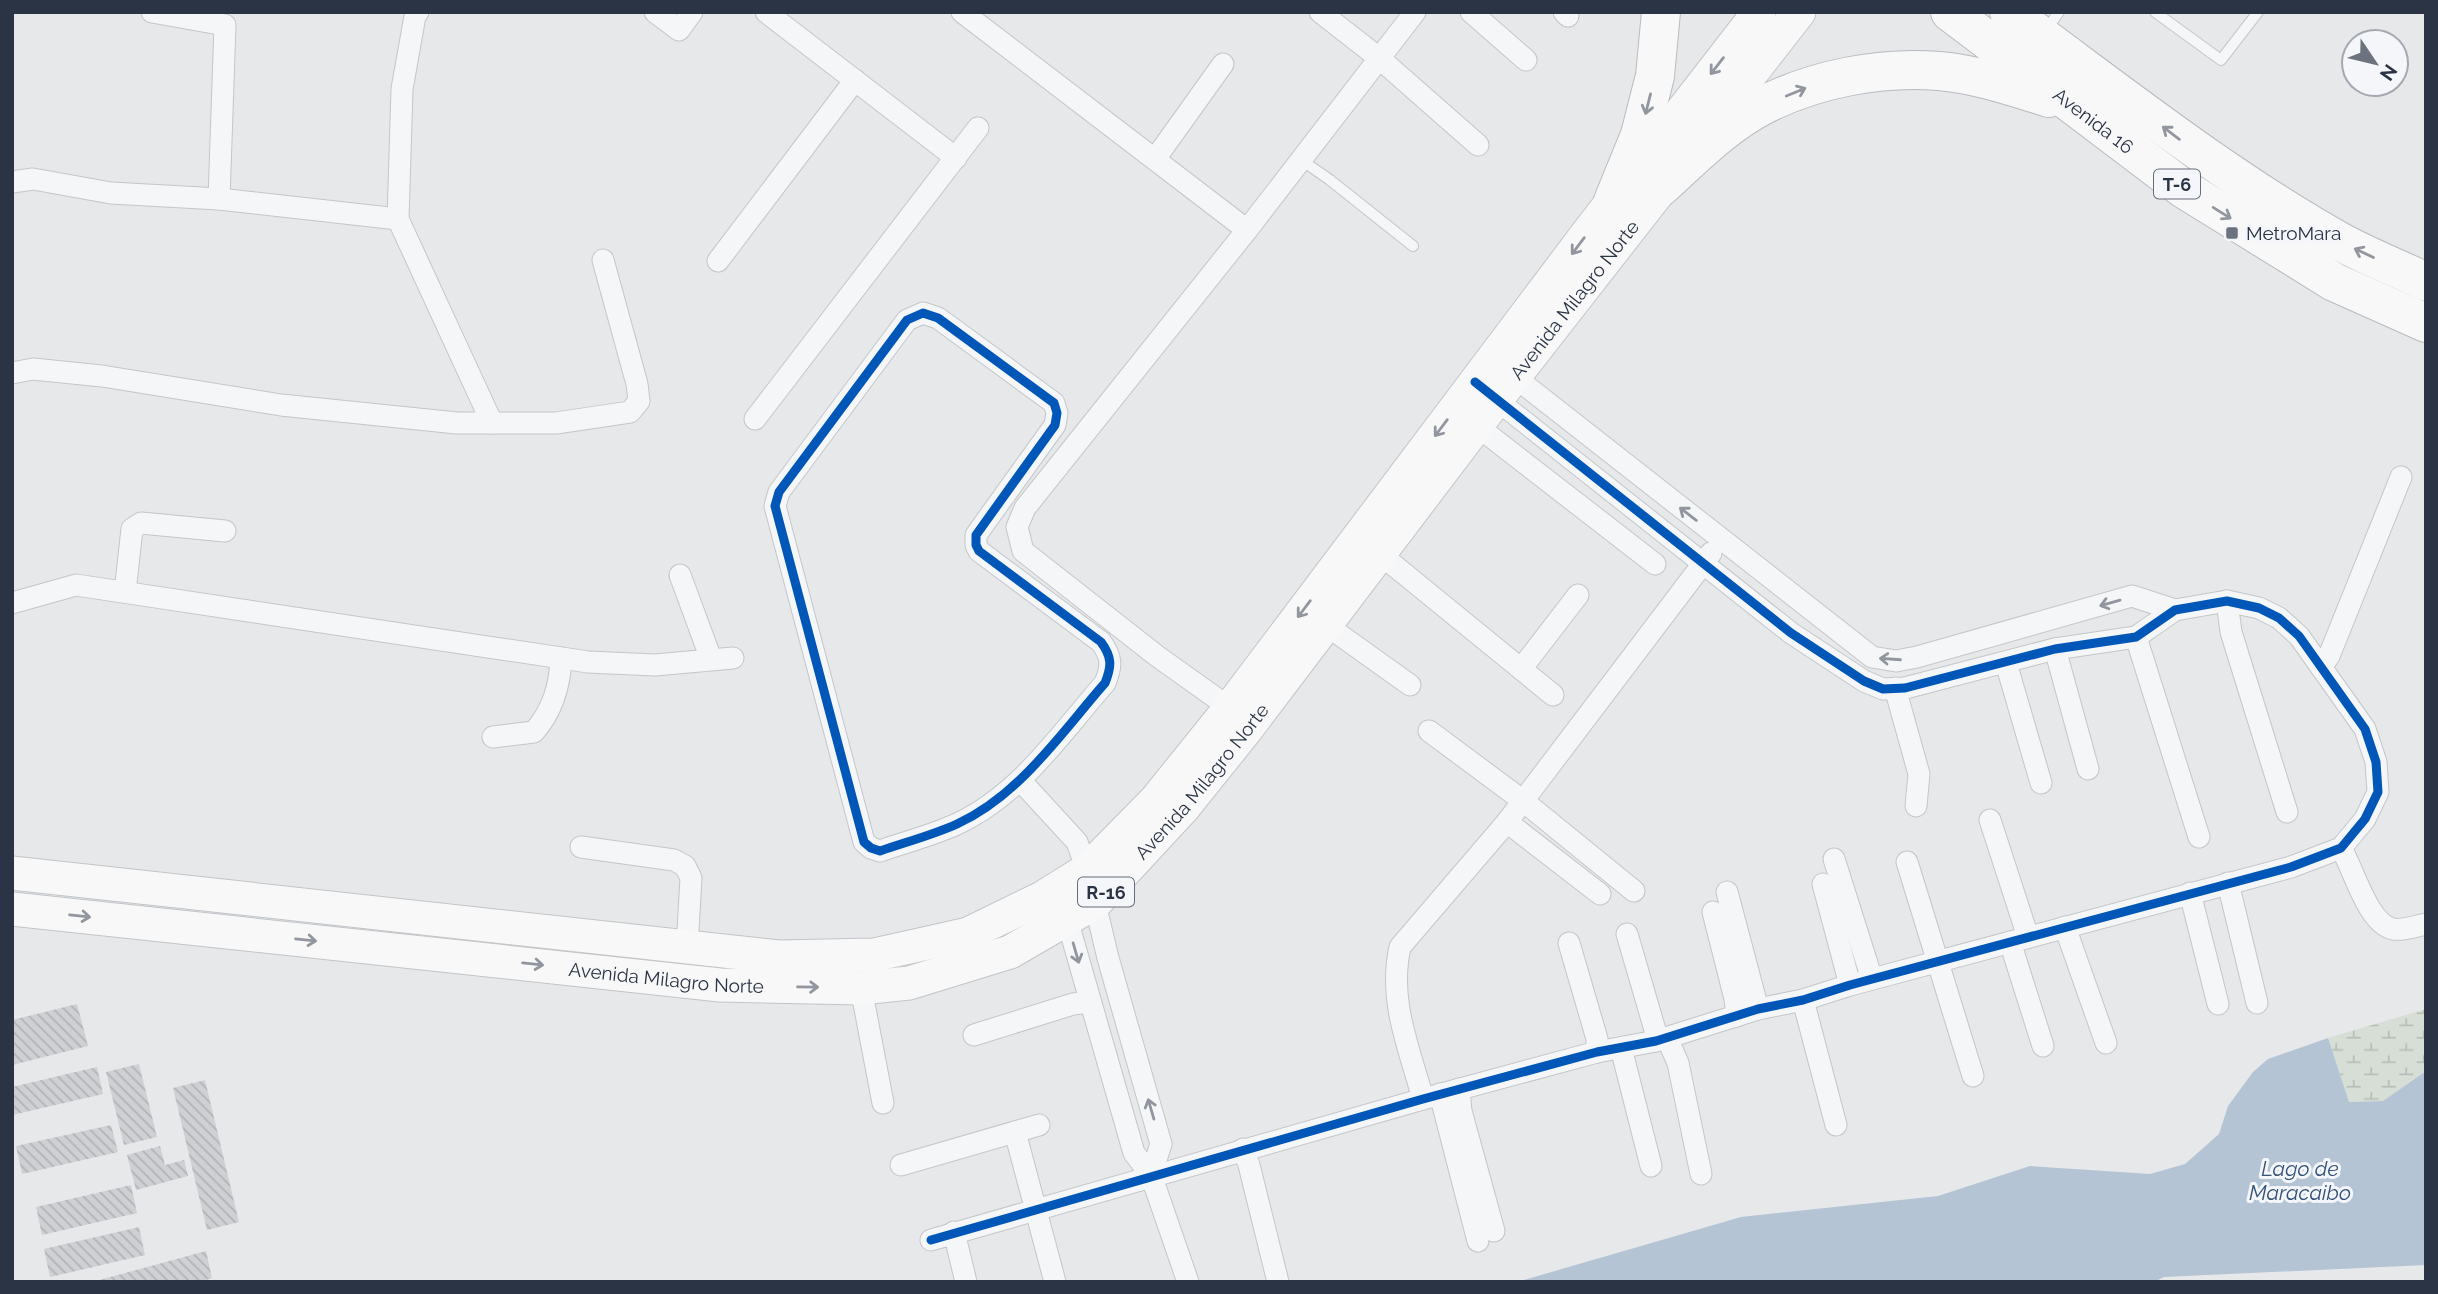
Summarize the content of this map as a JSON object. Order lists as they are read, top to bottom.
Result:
{
  "streets": {
    "highway": ["Avenida 16", "T-6"],
    "main road": ["Avenida Milagro Norte", "R-16"]
  },
  "water": ["Lago de Maracaibo"],
  "places": {
    "transit": ["MetroMara"]
  },
  "north": "bottom right"
}
